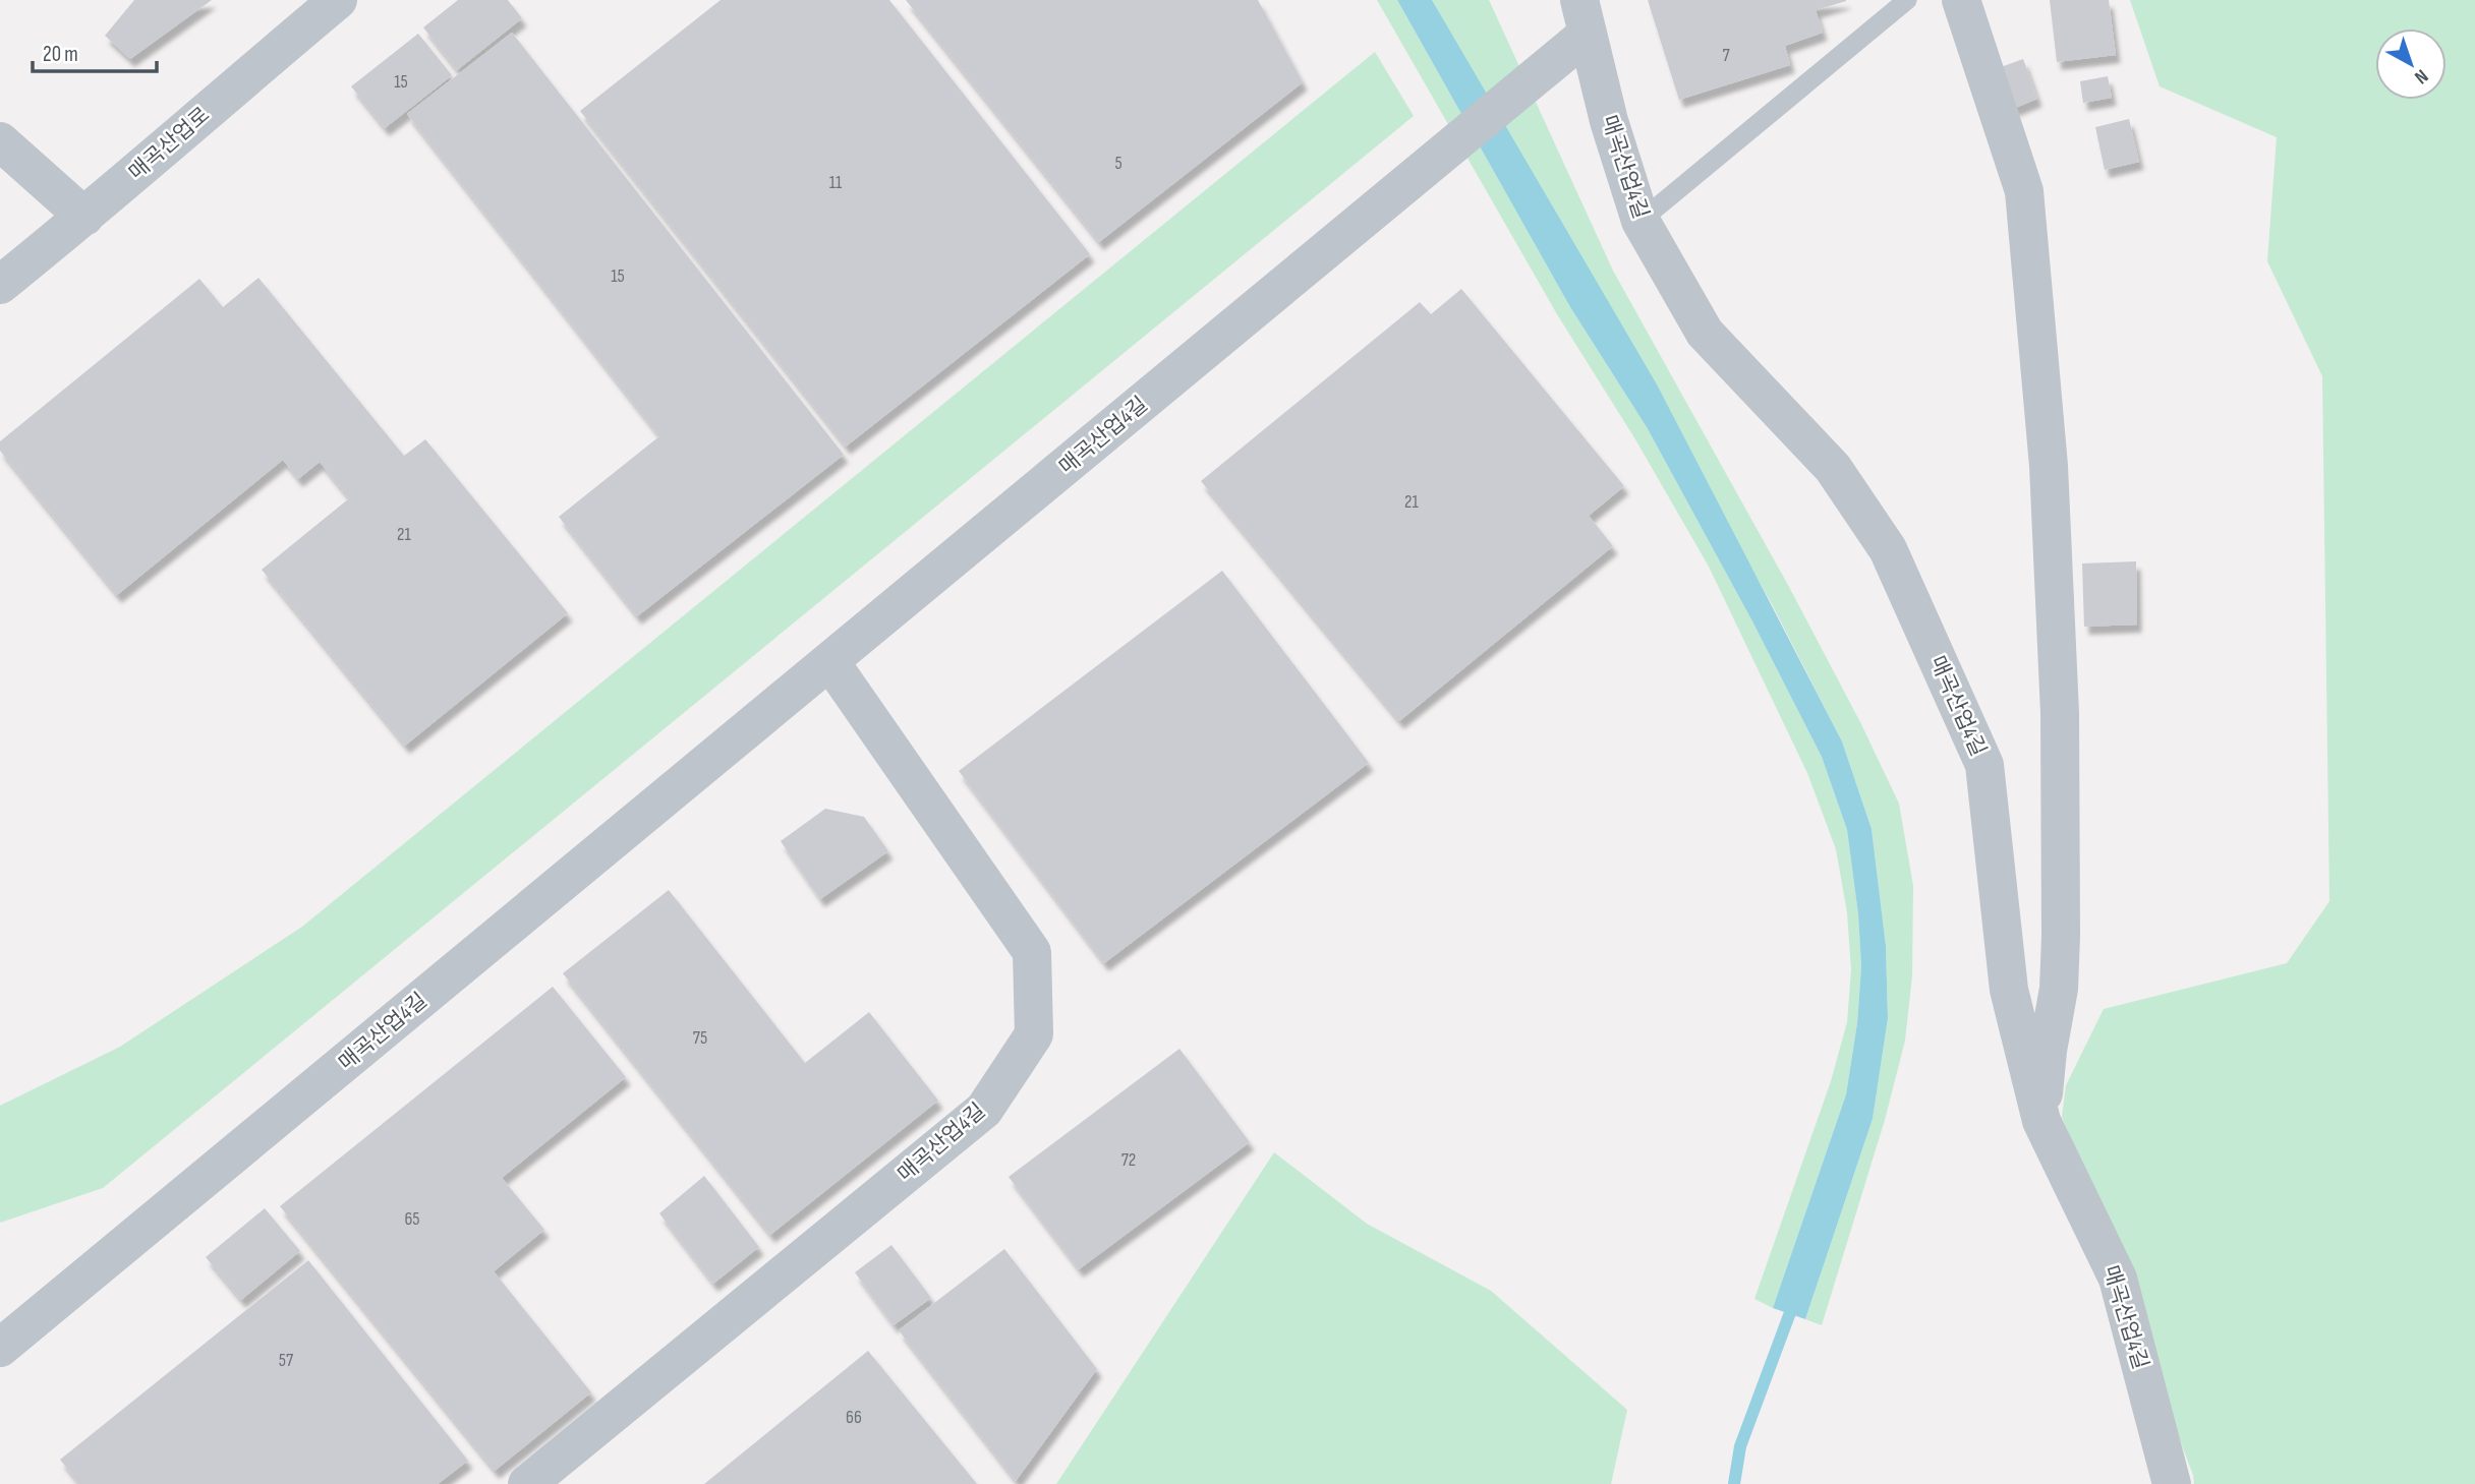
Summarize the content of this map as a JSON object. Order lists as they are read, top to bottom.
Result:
{
  "streets": {
    "street": ["매곡산업로", "매곡산업4길"]
  },
  "house_numbers": [
    "7",
    "15",
    "5",
    "11",
    "15",
    "21",
    "21",
    "75",
    "72",
    "65",
    "57",
    "66"
  ],
  "scale_bar": "20 m",
  "north": "bottom right"
}
